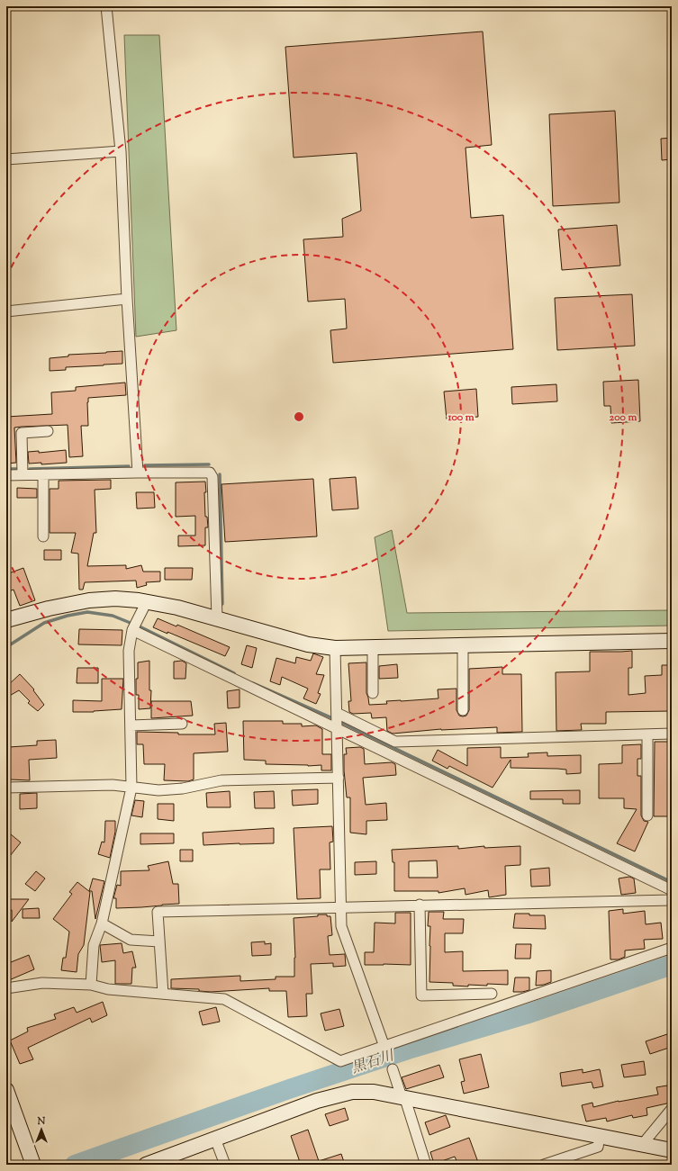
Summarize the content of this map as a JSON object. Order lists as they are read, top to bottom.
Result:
{
  "water": ["黒石川"],
  "north": "top",
  "rings": ["100 m", "200 m"]
}
